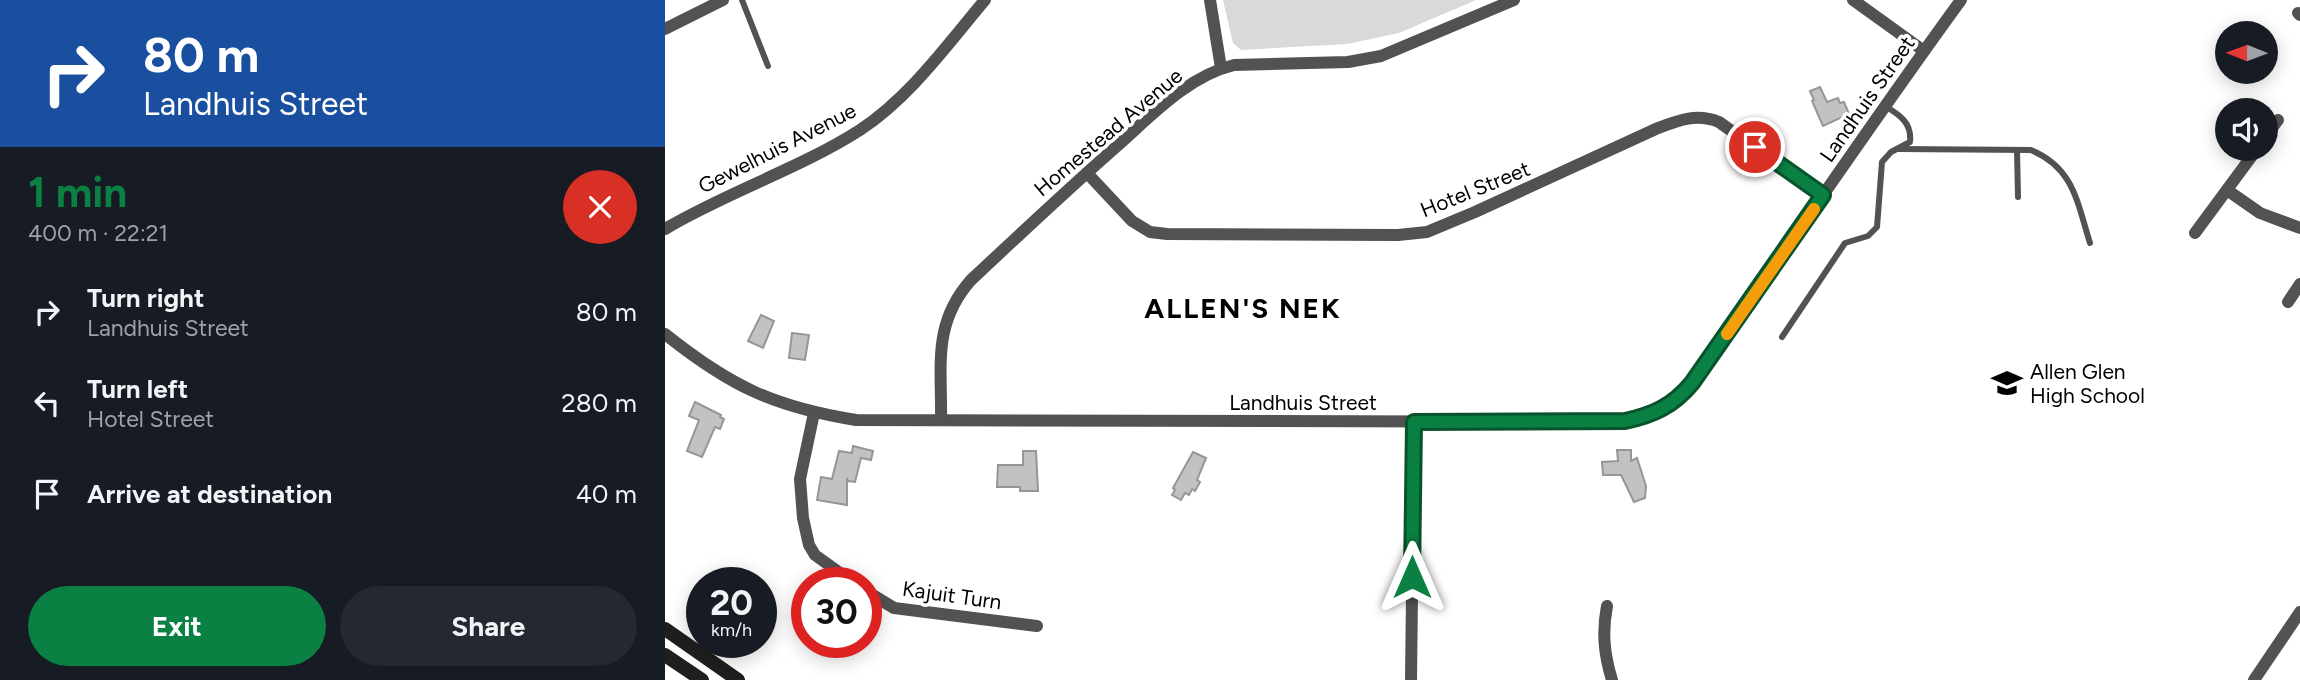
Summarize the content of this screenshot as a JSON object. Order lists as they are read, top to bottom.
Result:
{
  "streets": {
    "street": [
      "Landhuis Street",
      "Homestead Avenue",
      "Gewelhuis Avenue",
      "Hotel Street",
      "Kajuit Turn"
    ]
  },
  "crossings": [
    ["Landhuis Street", "Homestead Avenue"],
    ["Landhuis Street", "Hotel Street"],
    ["Homestead Avenue", "Hotel Street"]
  ],
  "districts": ["ALLEN'S NEK"],
  "places": {
    "school or university": ["Allen Glen High School"]
  },
  "north": "left",
  "page": {
    "turn": ["80 m", "Landhuis Street"],
    "heading": ["1 min", "400 m · 22:21"],
    "list": [
      {
        "name": "Turn right",
        "note": "Landhuis Street",
        "value": "80 m"
      },
      {
        "name": "Turn left",
        "note": "Hotel Street",
        "value": "280 m"
      },
      {
        "name": "Arrive at destination",
        "value": "40 m"
      }
    ],
    "speed": "20 km/h",
    "limit": "30",
    "buttons": ["Exit", "Share"]
  }
}
